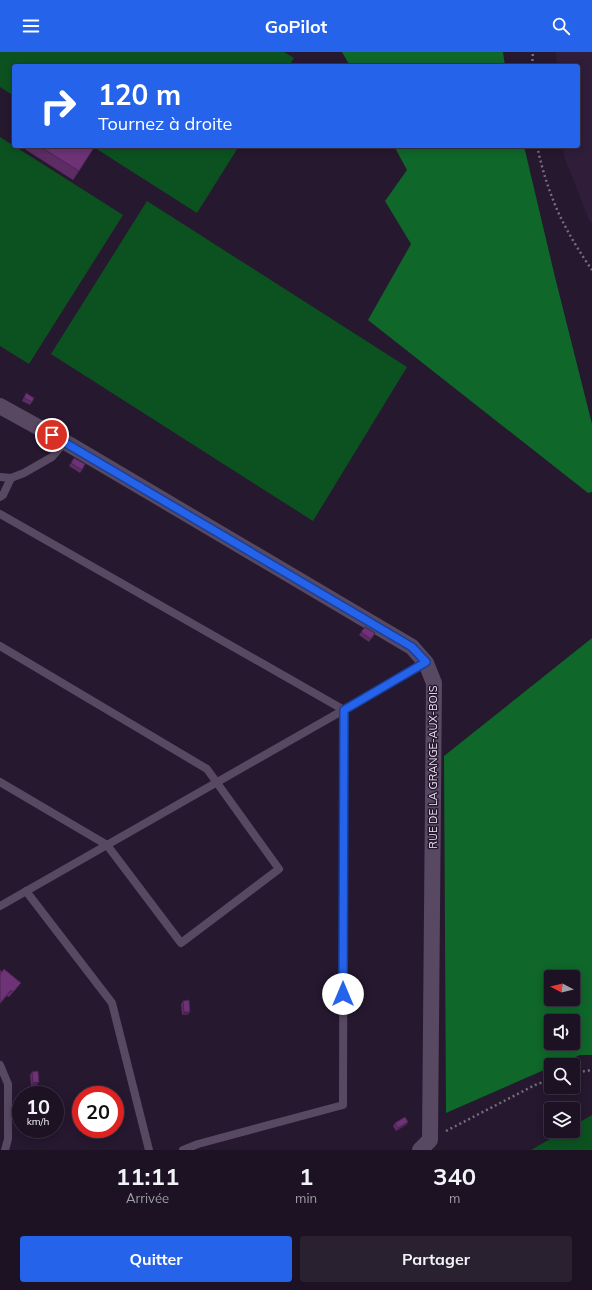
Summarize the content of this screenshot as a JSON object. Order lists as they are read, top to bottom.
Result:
{
  "streets": {
    "street": ["RUE DE LA GRANGE-AUX-BOIS"]
  },
  "north": "left",
  "page": {
    "header": "GoPilot",
    "turn": ["120 m", "Tournez à droite"],
    "speed": "10 km/h",
    "limit": "20",
    "eta": [
      "11:11",
      "Arrivée",
      "1",
      "min",
      "340",
      "m"
    ],
    "buttons": ["Quitter", "Partager"]
  }
}
